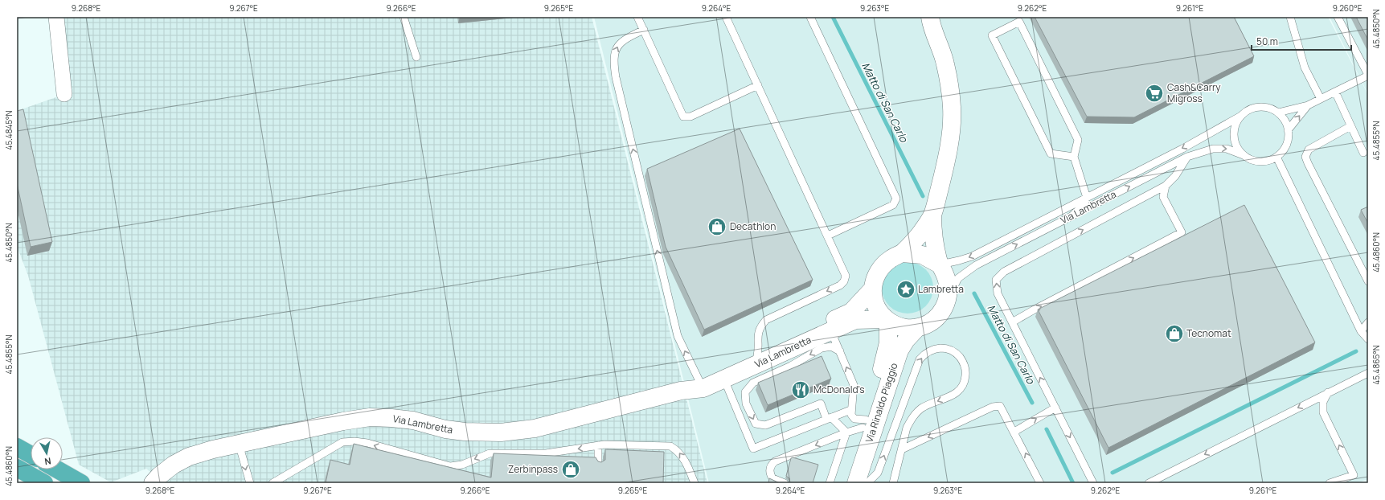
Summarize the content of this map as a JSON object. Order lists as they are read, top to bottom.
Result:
{
  "streets": {
    "street": ["Via Lambretta", "Via Rinaldo Piaggio"]
  },
  "crossings": [
    ["Via Lambretta", "Via Rinaldo Piaggio"]
  ],
  "water": ["Matto di San Carlo"],
  "places": {
    "supermarket": ["Cash&Carry Migross"],
    "shop": ["Decathlon", "Tecnomat", "Zerbinpass"],
    "place": ["Lambretta"],
    "restaurant": ["McDonald's"]
  },
  "scale_bar": "50 m",
  "north": "bottom",
  "coordinates": [
    "9.268°E",
    "9.267°E",
    "9.266°E",
    "9.265°E",
    "9.264°E",
    "9.263°E",
    "9.262°E",
    "9.261°E",
    "9.260°E",
    "45.4850°N",
    "45.4845°N",
    "45.4855°N",
    "45.4860°N",
    "45.4865°N"
  ]
}
